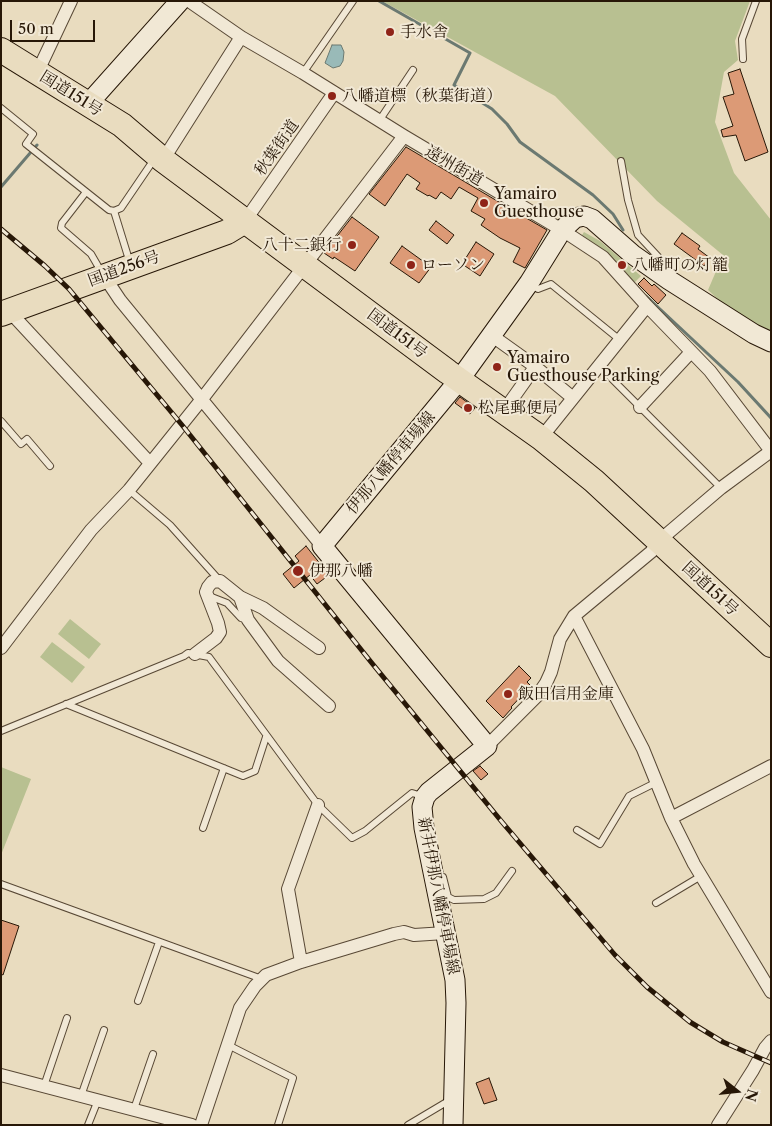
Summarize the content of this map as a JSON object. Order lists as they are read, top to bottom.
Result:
{
  "streets": {
    "highway": ["国道151号", "国道256号"],
    "main road": ["伊那八幡停車場線", "新井伊那八幡停車場線"],
    "street": ["秋葉街道", "遠州街道"]
  },
  "crossings": [
    ["国道151号", "秋葉街道"],
    ["国道151号", "国道256号"],
    ["国道151号", "伊那八幡停車場線"],
    ["秋葉街道", "遠州街道"],
    ["秋葉街道", "国道256号"],
    ["遠州街道", "伊那八幡停車場線"]
  ],
  "places": [
    "手水舎",
    "八幡道標（秋葉街道）",
    "Yamairo Guesthouse",
    "八十二銀行",
    "ローソン",
    "八幡町の灯籠",
    "Yamairo Guesthouse Parking",
    "松尾郵便局",
    "伊那八幡",
    "飯田信用金庫"
  ],
  "scale_bar": "50 m",
  "north": "right"
}
